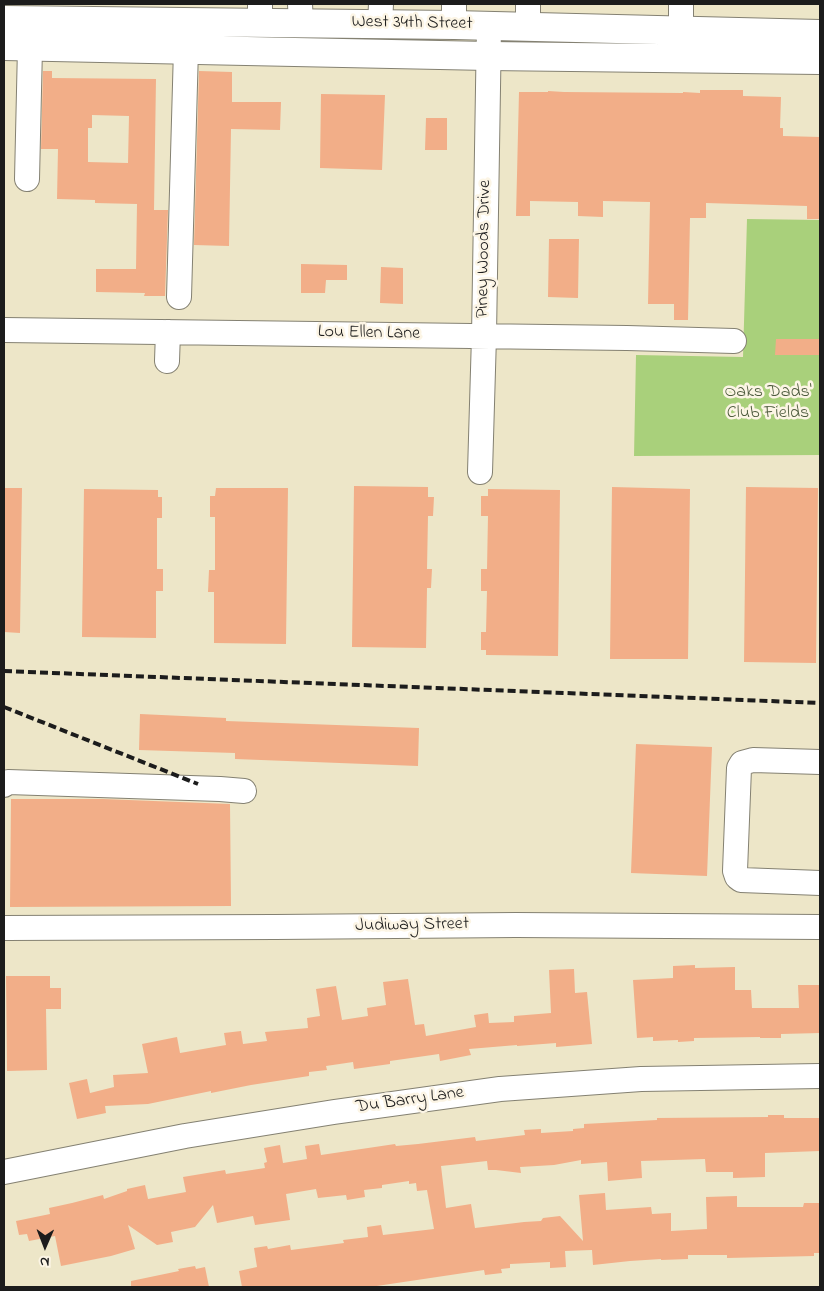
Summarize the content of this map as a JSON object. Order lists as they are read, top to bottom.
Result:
{
  "streets": {
    "main road": ["West 34th Street"],
    "street": [
      "Piney Woods Drive",
      "Lou Ellen Lane",
      "Judiway Street",
      "Du Barry Lane"
    ]
  },
  "crossings": [
    ["West 34th Street", "Piney Woods Drive"],
    ["Piney Woods Drive", "Lou Ellen Lane"]
  ],
  "parks": ["Oaks Dads' Club Fields"],
  "north": "bottom"
}
